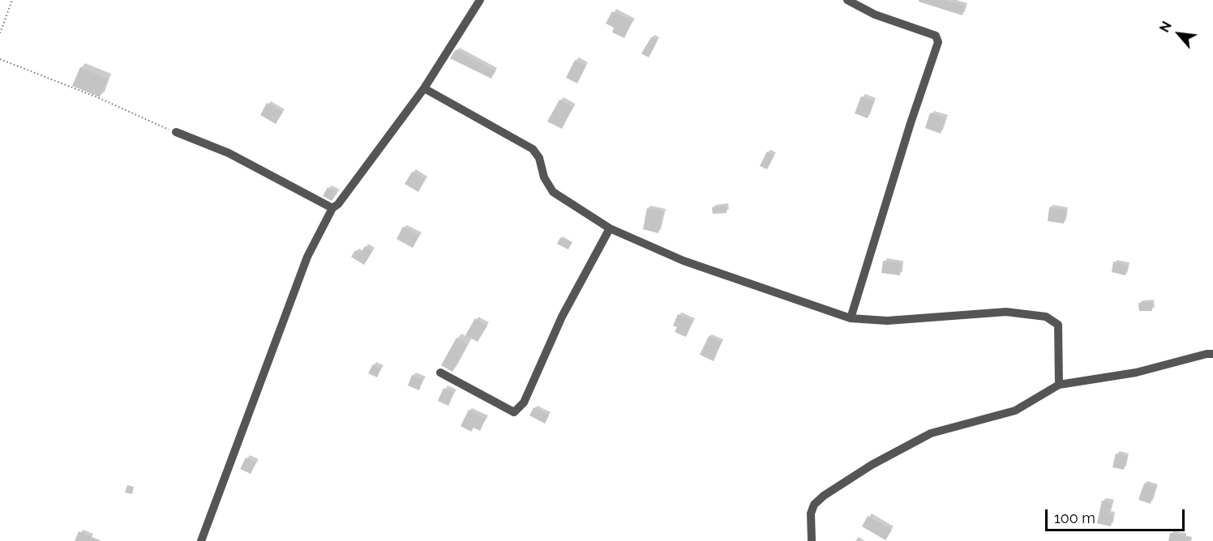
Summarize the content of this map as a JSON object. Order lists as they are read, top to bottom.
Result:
{
  "scale_bar": "100 m",
  "north": "top left"
}
